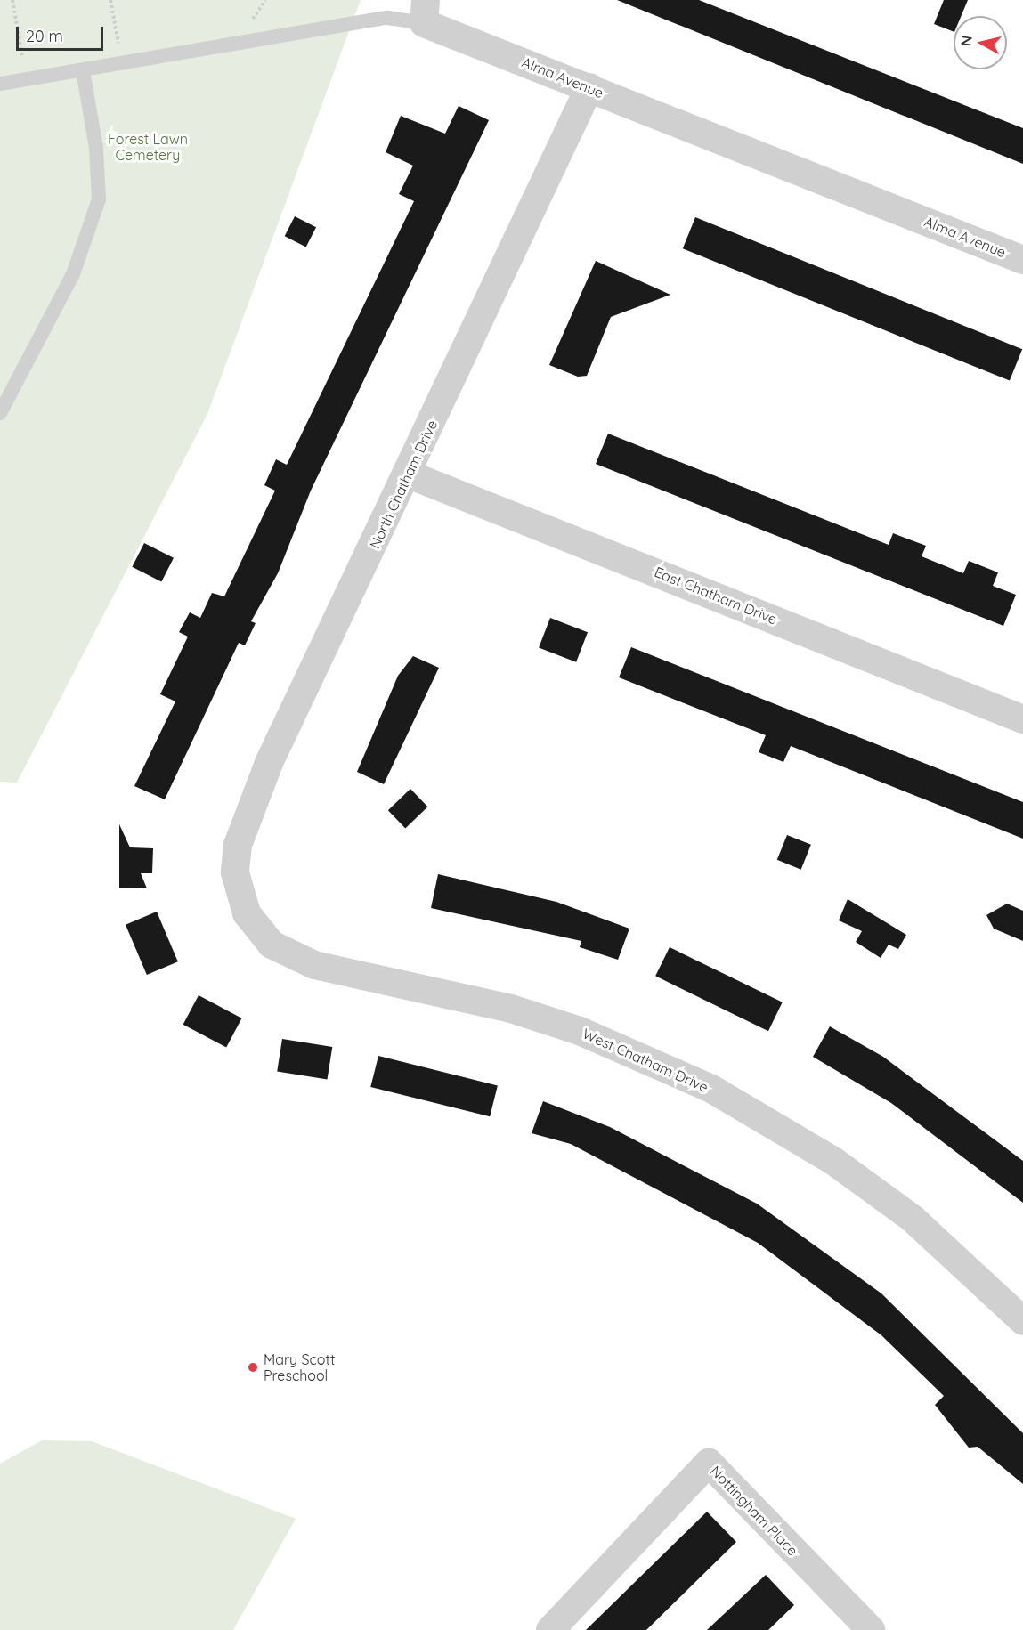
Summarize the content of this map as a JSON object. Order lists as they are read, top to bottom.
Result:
{
  "streets": {
    "street": [
      "Alma Avenue",
      "North Chatham Drive",
      "East Chatham Drive",
      "West Chatham Drive",
      "Nottingham Place"
    ]
  },
  "crossings": [
    ["Alma Avenue", "North Chatham Drive"],
    ["North Chatham Drive", "East Chatham Drive"],
    ["North Chatham Drive", "West Chatham Drive"]
  ],
  "parks": ["Forest Lawn Cemetery"],
  "places": ["Mary Scott Preschool"],
  "scale_bar": "20 m",
  "north": "left"
}
